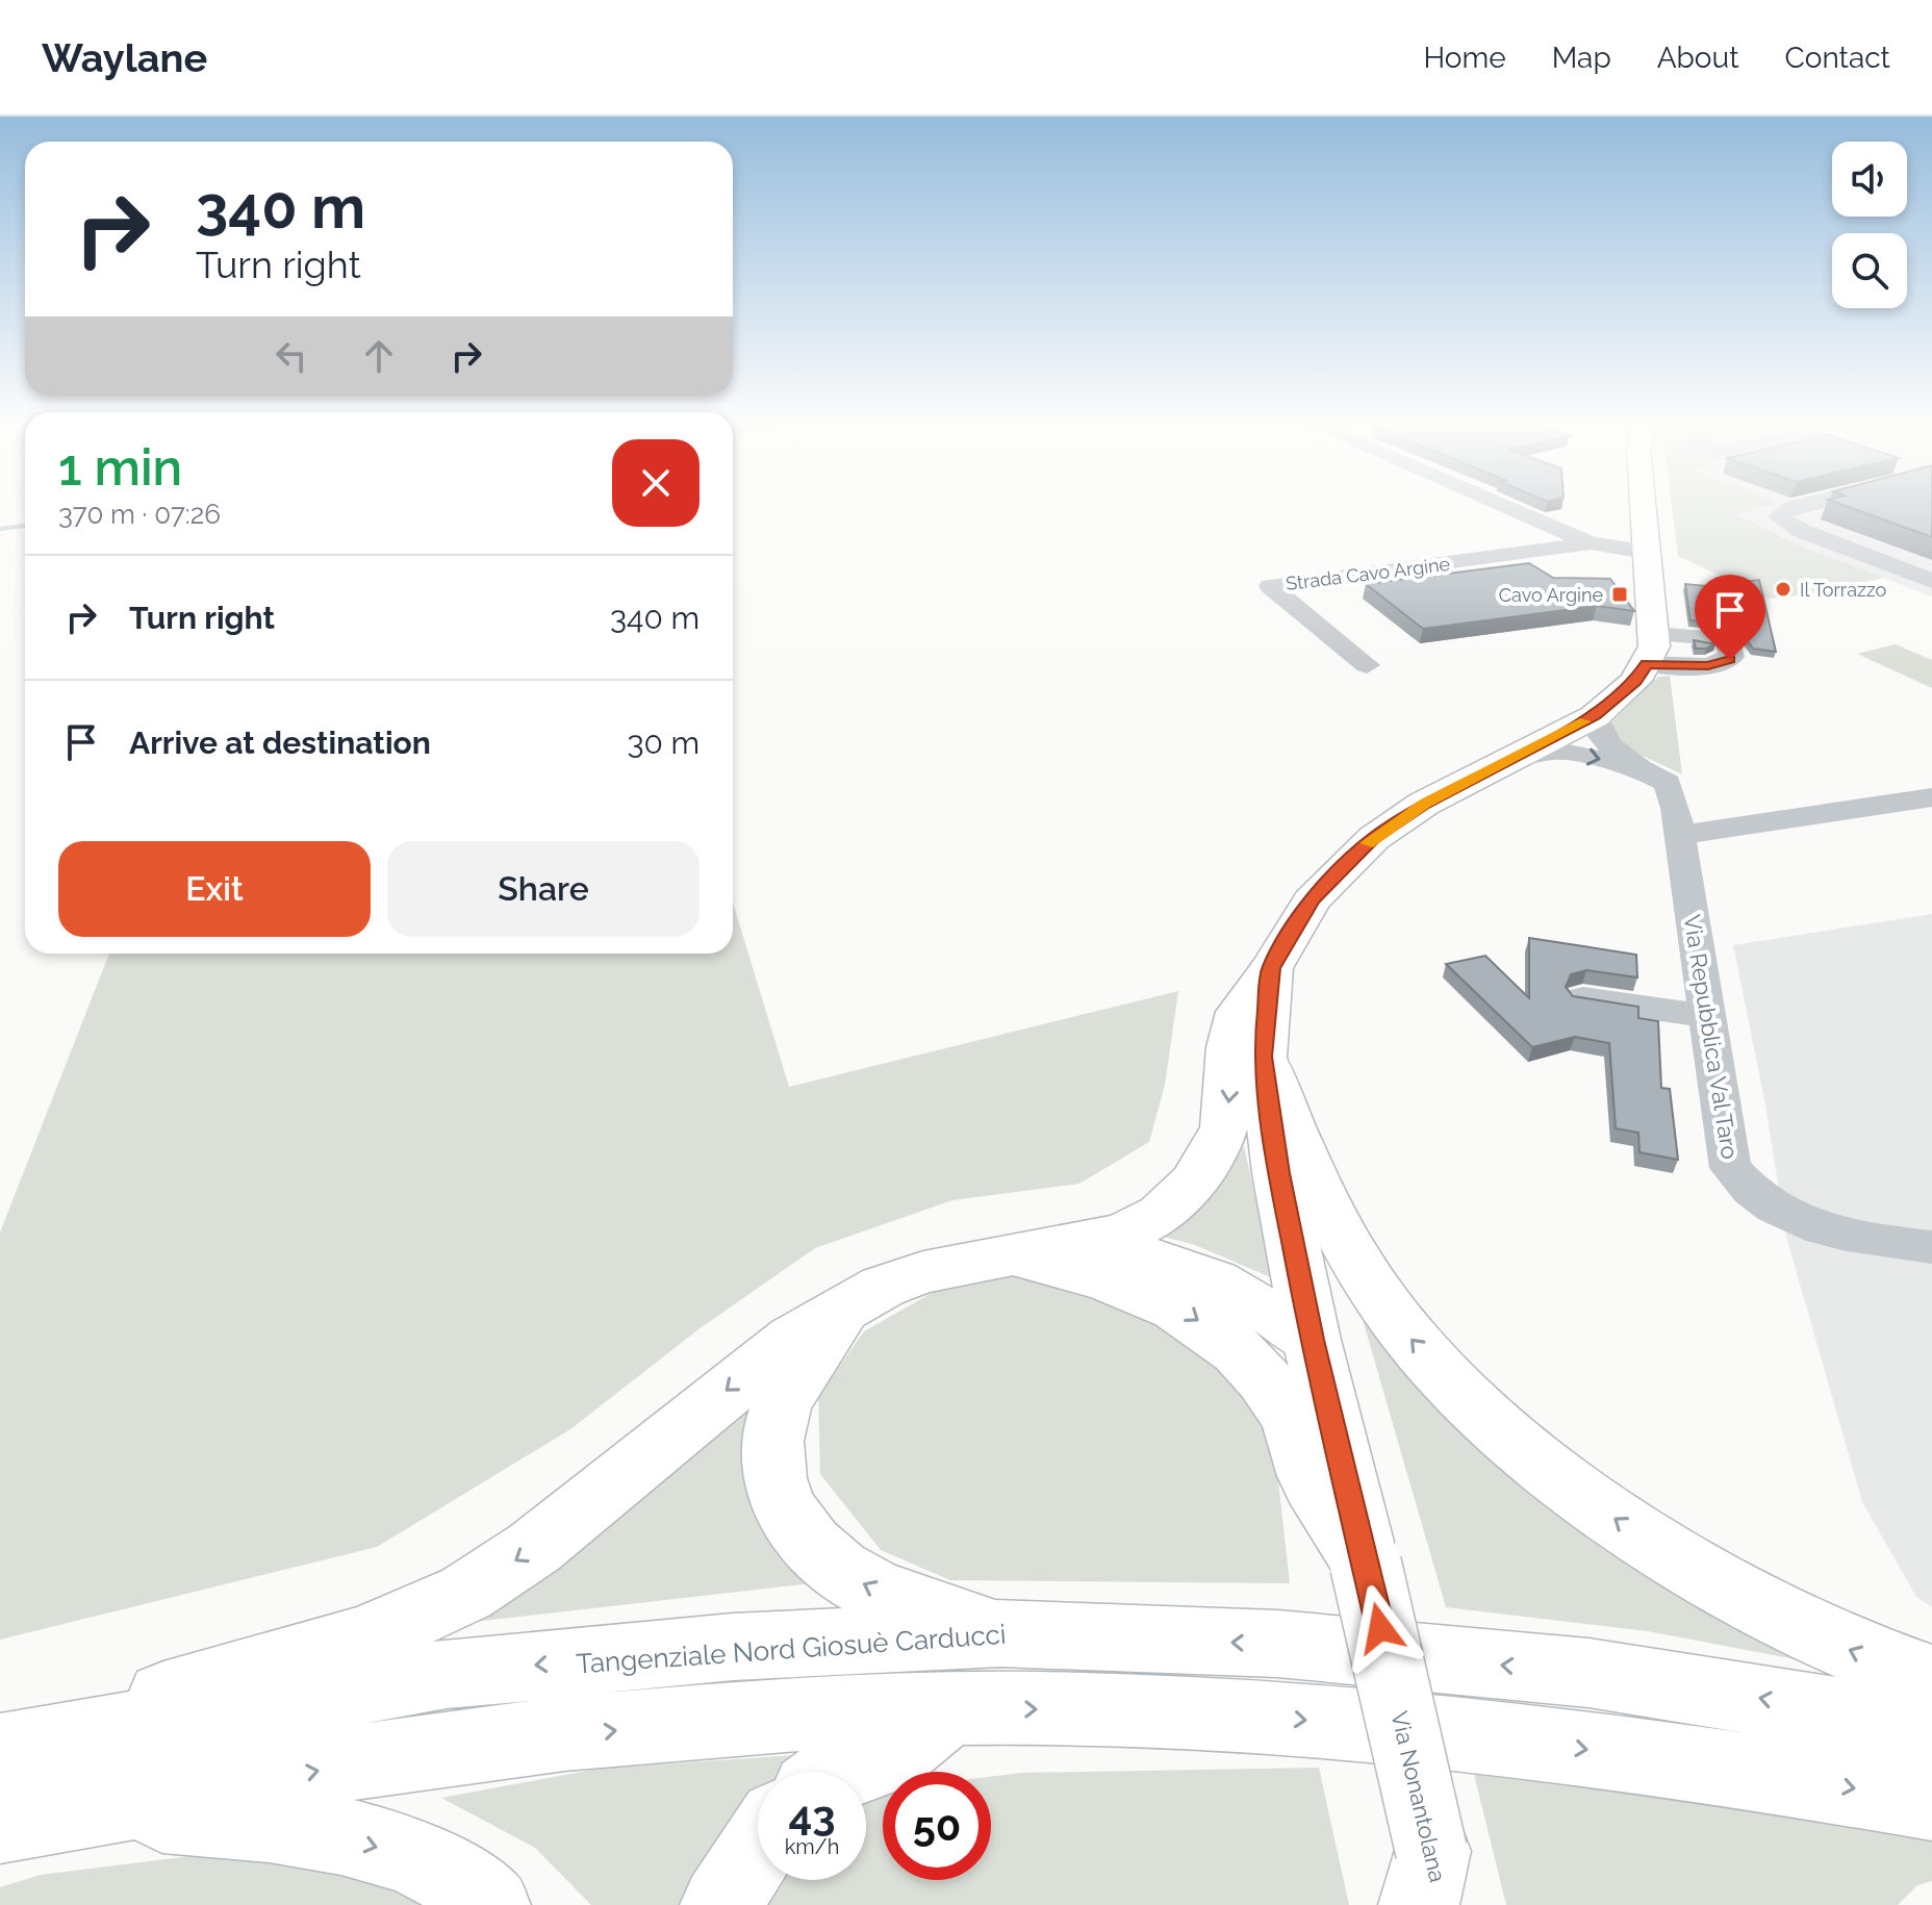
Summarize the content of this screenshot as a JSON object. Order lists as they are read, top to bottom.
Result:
{
  "streets": {
    "main road": ["Tangenziale Nord Giosuè Carducci", "Via Nonantolana"],
    "street": ["Strada Cavo Argine", "Via Repubblica Val Taro"]
  },
  "crossings": [
    ["Via Repubblica Val Taro", "Via Nonantolana"]
  ],
  "places": {
    "other": ["Il Torrazzo"],
    "transit": ["Cavo Argine"]
  },
  "page": {
    "header": "Waylane",
    "nav": [
      "Home",
      "Map",
      "About",
      "Contact"
    ],
    "turn": ["340 m", "Turn right"],
    "heading": ["1 min", "370 m · 07:26"],
    "list": [
      {
        "name": "Turn right",
        "value": "340 m"
      },
      {
        "name": "Arrive at destination",
        "value": "30 m"
      }
    ],
    "buttons": ["Exit", "Share"],
    "speed": "43 km/h",
    "limit": "50"
  }
}
